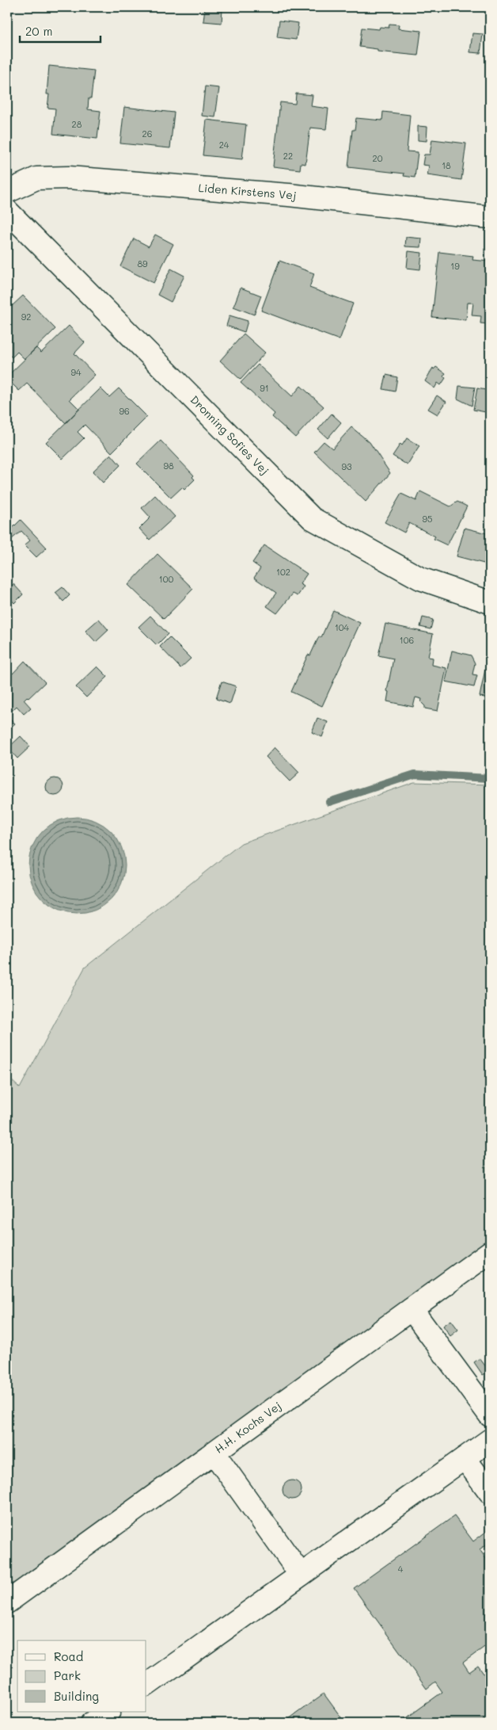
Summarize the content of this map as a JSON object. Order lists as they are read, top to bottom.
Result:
{
  "streets": {
    "street": ["Liden Kirstens Vej", "Dronning Sofies Vej", "H.H. Kochs Vej"]
  },
  "house_numbers": [
    "28",
    "26",
    "24",
    "22",
    "20",
    "18",
    "89",
    "19",
    "92",
    "94",
    "91",
    "96",
    "98",
    "93",
    "95",
    "102",
    "100",
    "104",
    "106",
    "4"
  ],
  "legend": ["Road", "Park", "Building"],
  "scale_bar": "20 m"
}
